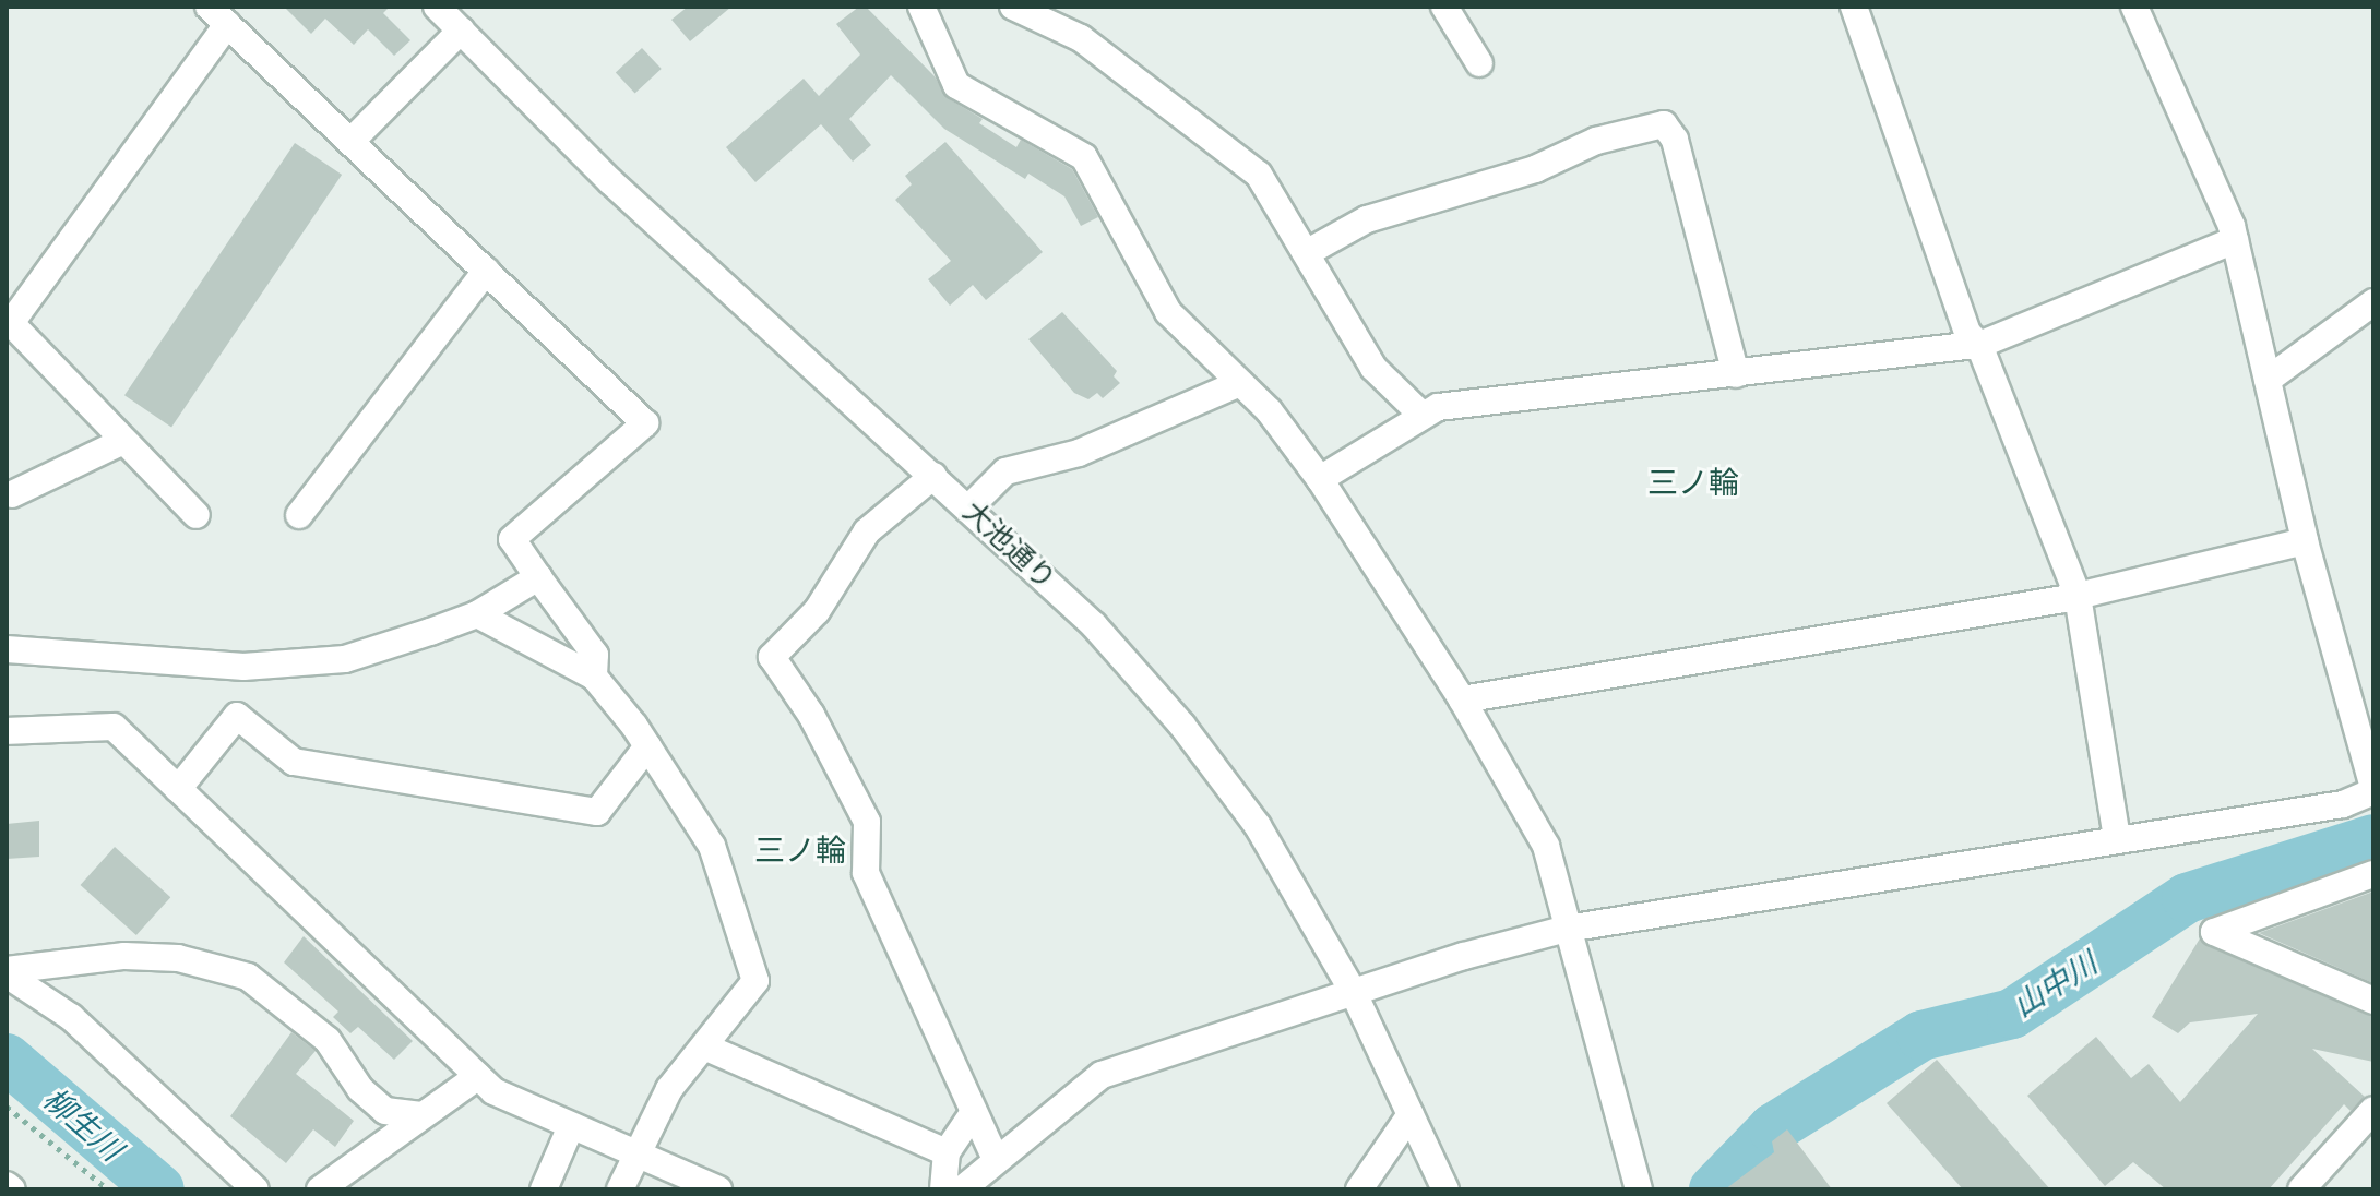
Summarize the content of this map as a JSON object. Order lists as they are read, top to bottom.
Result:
{
  "streets": {
    "street": ["大池通り"]
  },
  "districts": ["三ノ輪", "三ノ輪"],
  "water": ["山中川", "柳生川"]
}
